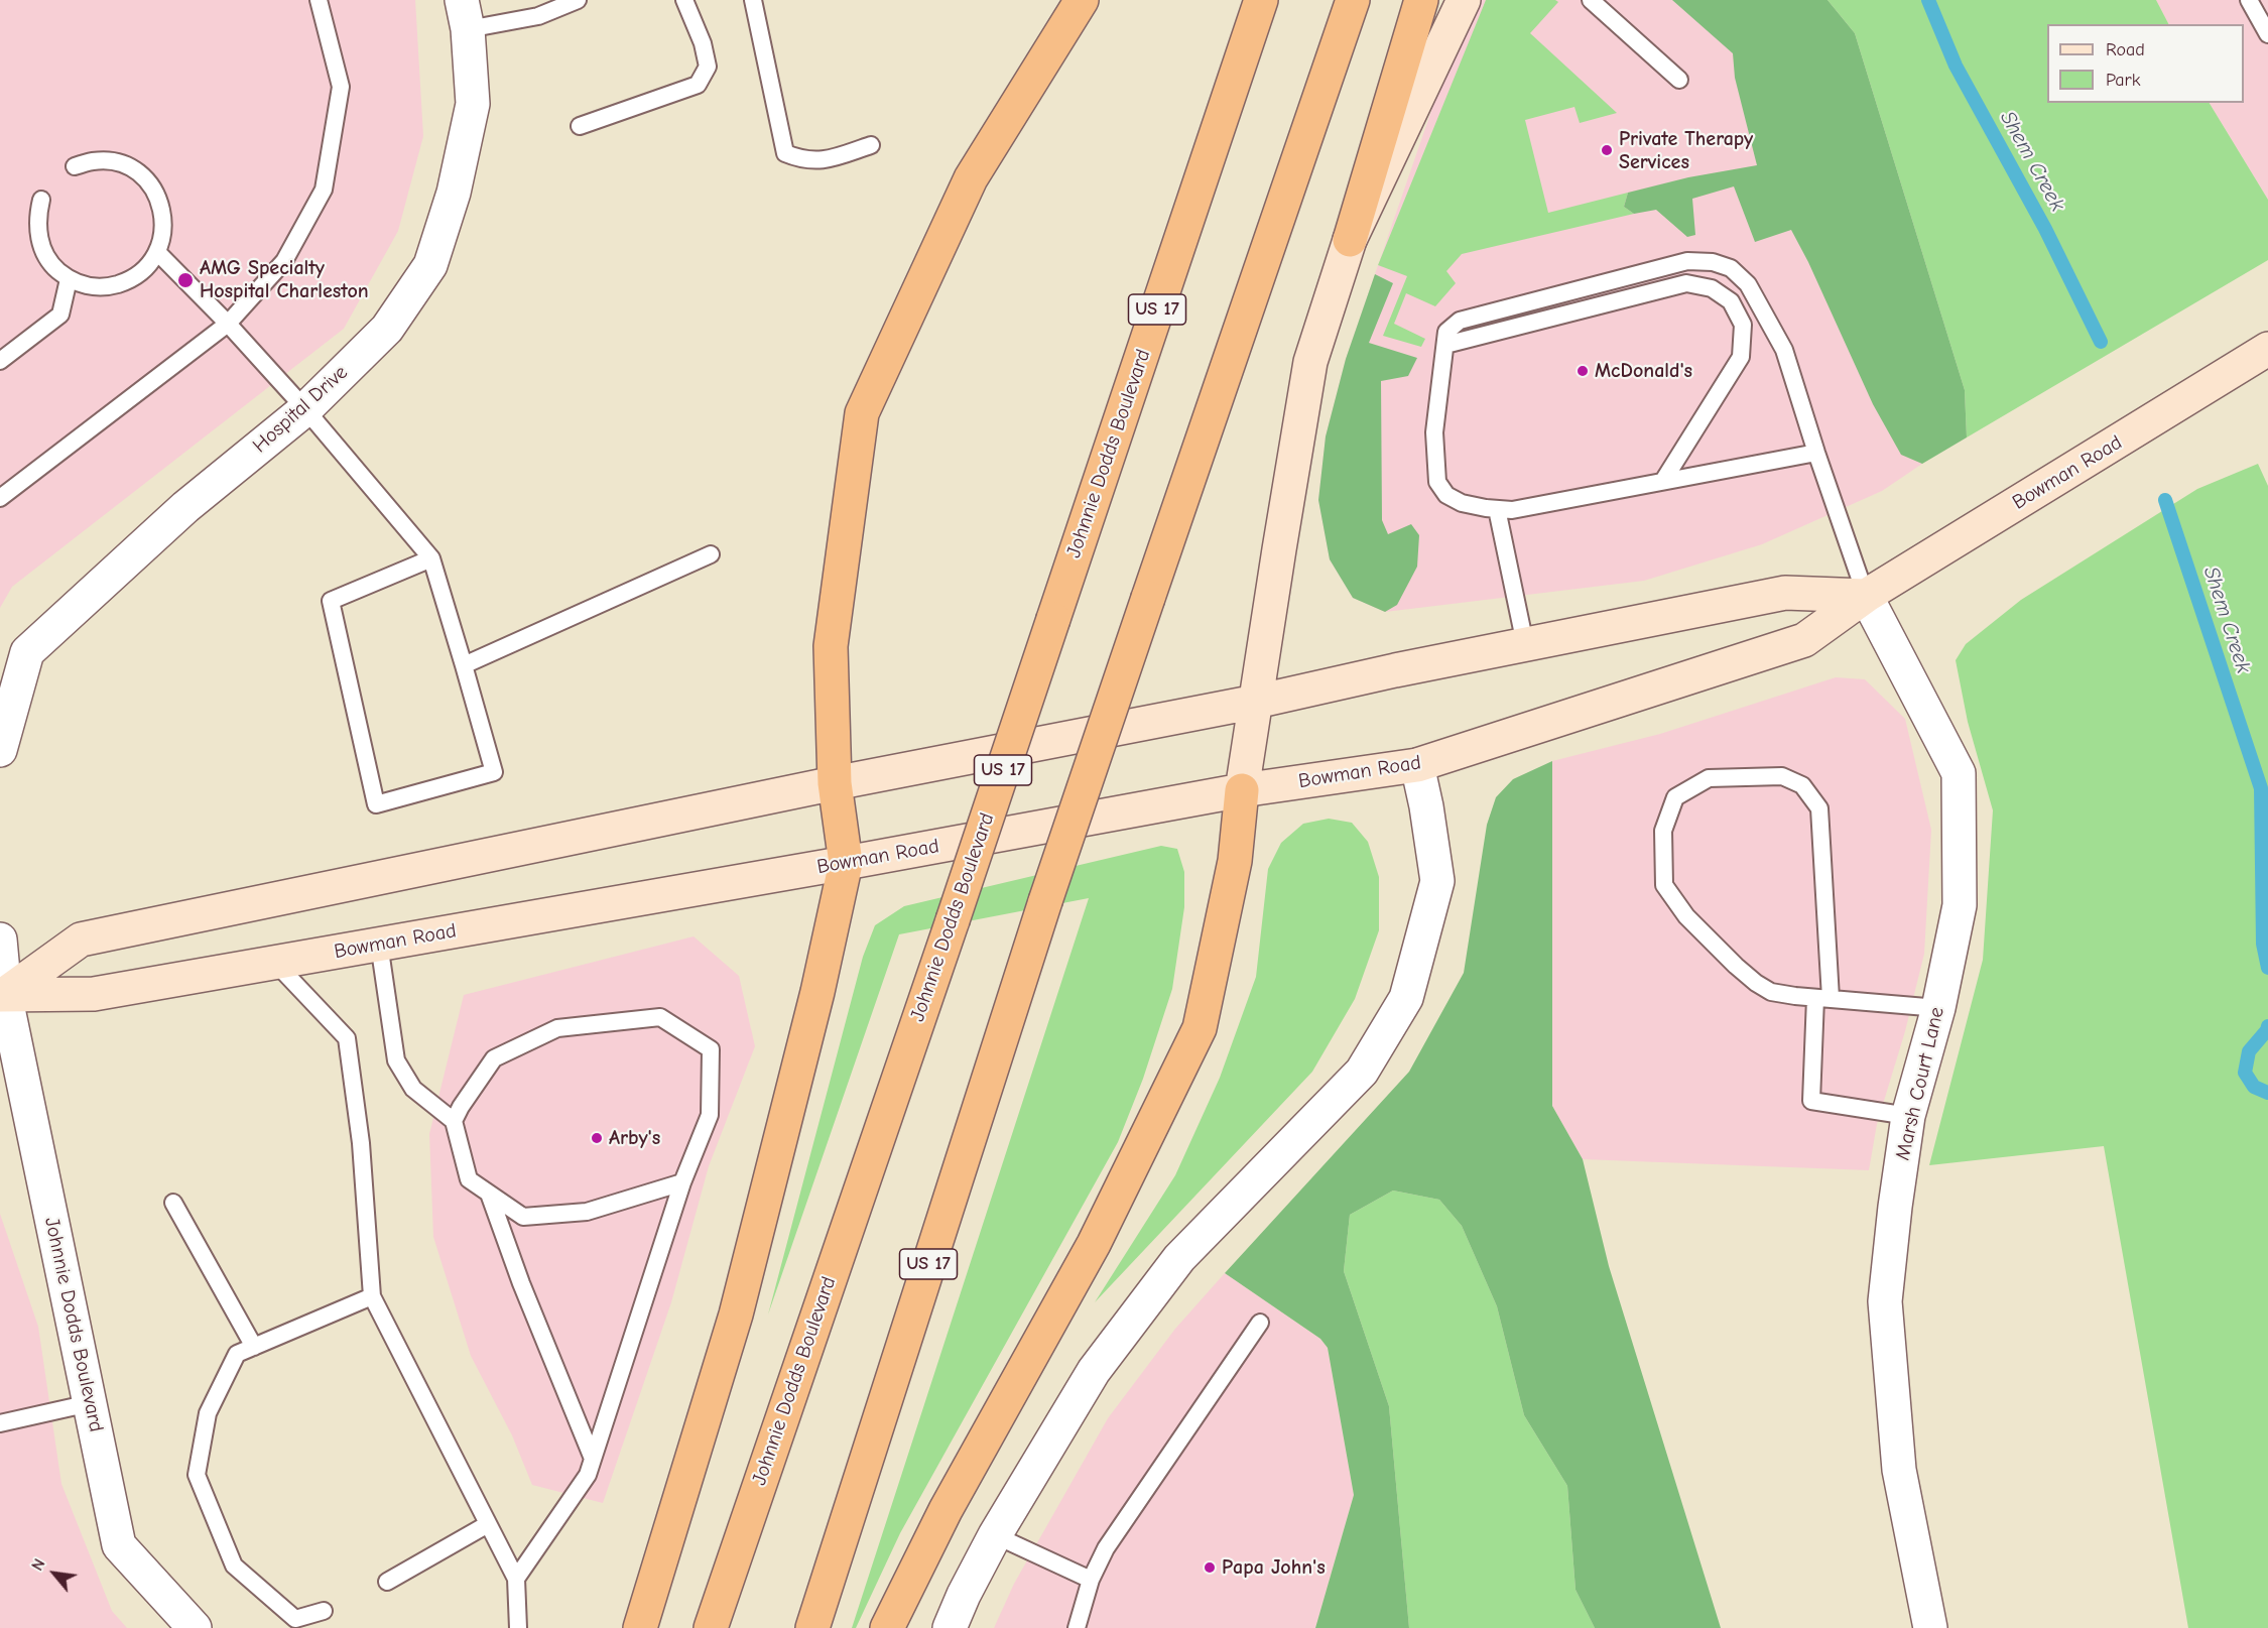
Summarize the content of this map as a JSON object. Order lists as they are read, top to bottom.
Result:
{
  "streets": {
    "highway": ["US 17", "Johnnie Dodds Boulevard"],
    "main road": ["Bowman Road"],
    "street": ["Hospital Drive", "Marsh Court Lane"]
  },
  "crossings": [
    ["Johnnie Dodds Boulevard", "Bowman Road"],
    ["Bowman Road", "Marsh Court Lane"]
  ],
  "water": ["Shem Creek"],
  "places": [
    "Private Therapy Services",
    "AMG Specialty Hospital Charleston",
    "McDonald's",
    "Arby's",
    "Papa John's"
  ],
  "legend": ["Road", "Park"],
  "north": "top left"
}
